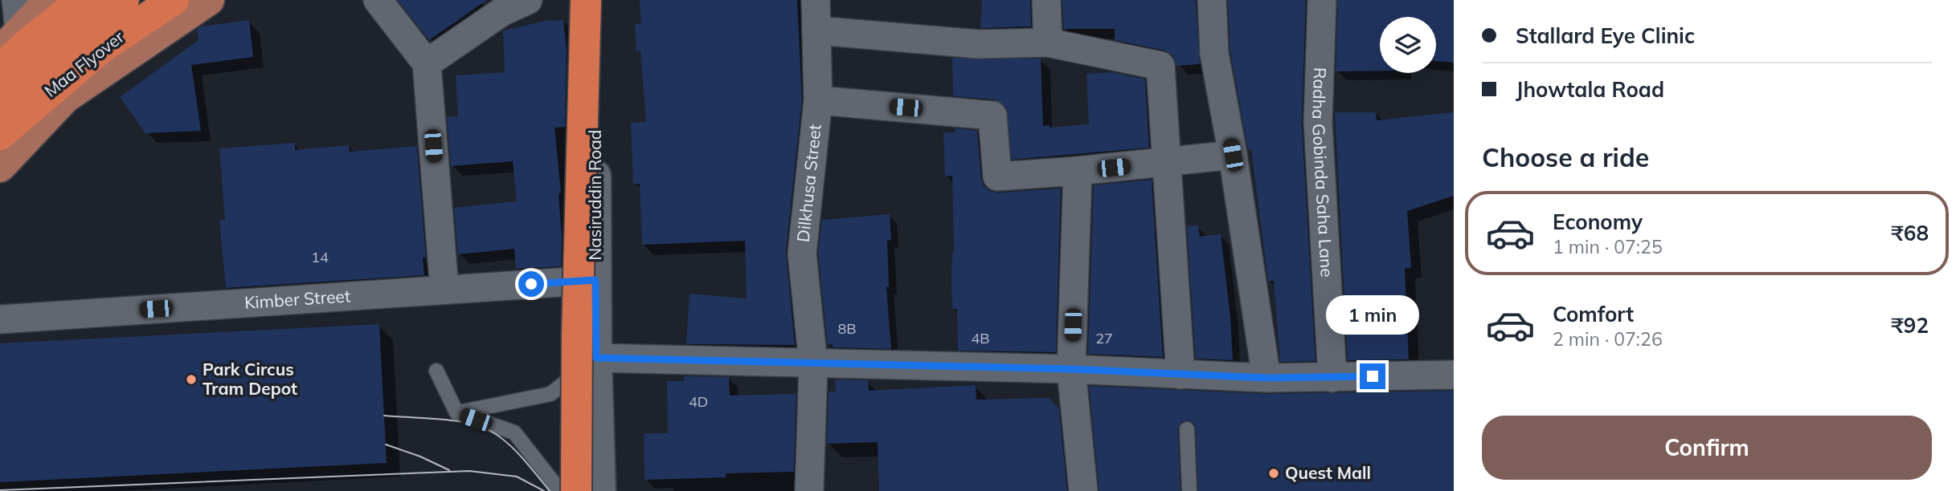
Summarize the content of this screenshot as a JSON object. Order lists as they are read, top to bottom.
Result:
{
  "streets": {
    "highway": ["Maa Flyover"],
    "main road": ["Nasiruddin Road"],
    "street": ["Radha Gobinda Saha Lane", "Dilkhusa Street", "Kimber Street"]
  },
  "crossings": [
    ["Nasiruddin Road", "Kimber Street"]
  ],
  "places": ["Park Circus Tram Depot", "Quest Mall"],
  "house_numbers": [
    "14",
    "8B",
    "4B",
    "27",
    "4D"
  ],
  "page": {
    "banner": ["Stallard Eye Clinic", "Jhowtala Road"],
    "heading": "Choose a ride",
    "list": [
      {
        "name": "Economy",
        "note": "1 min · 07:25",
        "value": "₹68"
      },
      {
        "name": "Comfort",
        "note": "2 min · 07:26",
        "value": "₹92"
      }
    ],
    "bubble": "1 min",
    "buttons": "Confirm"
  }
}
